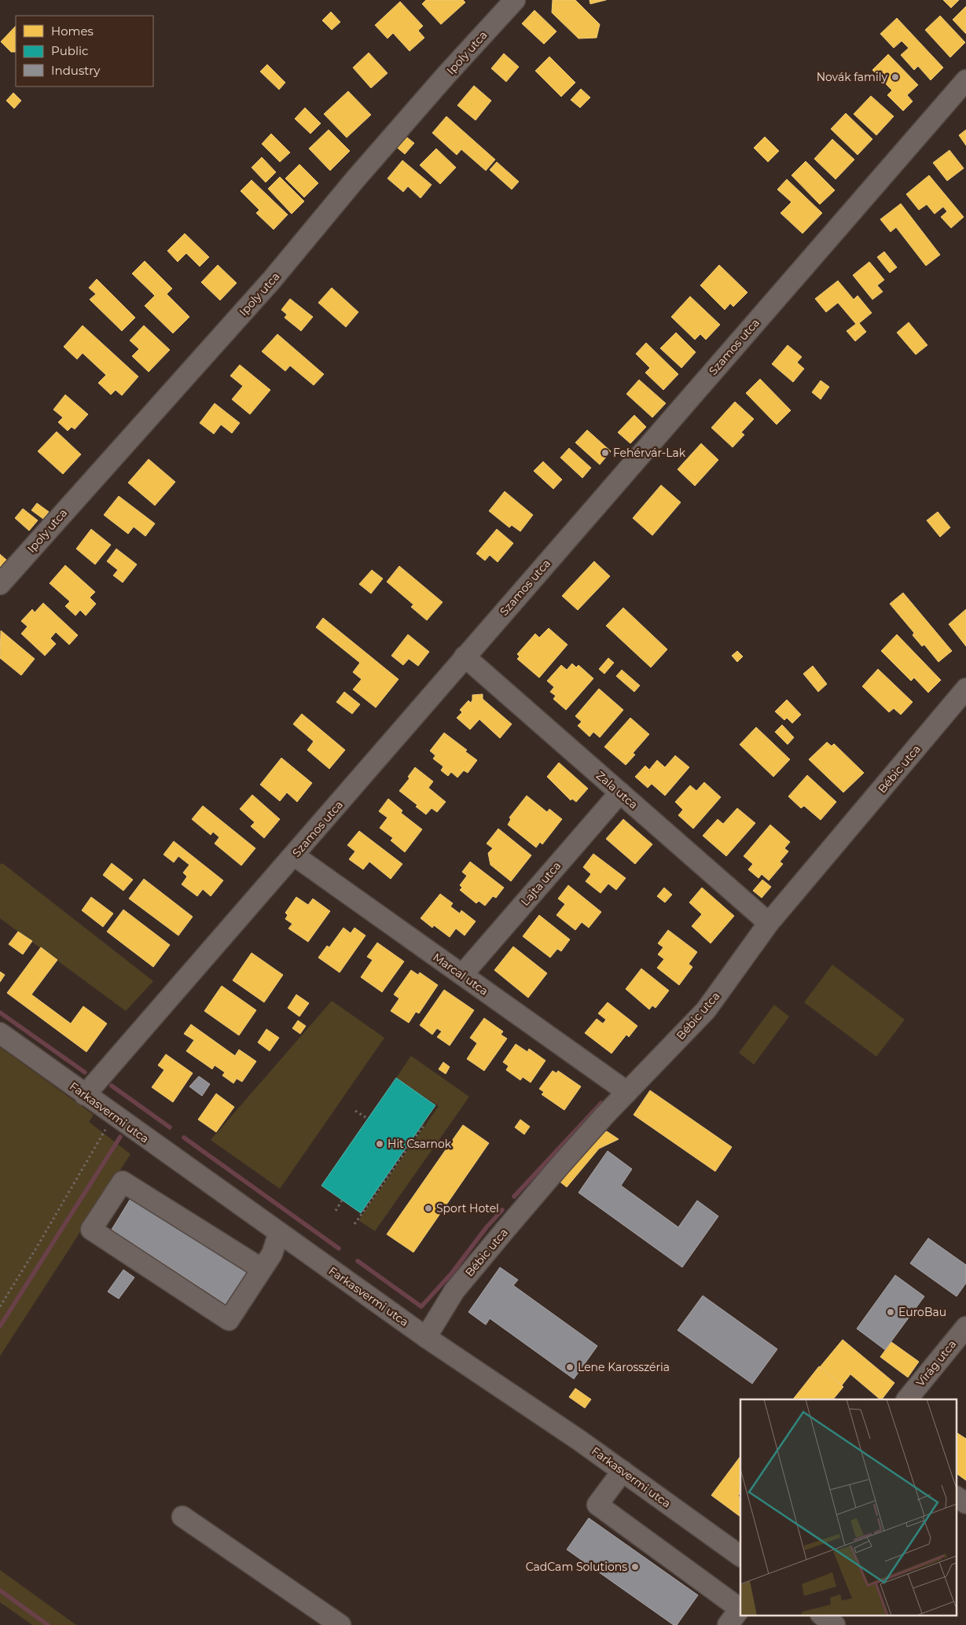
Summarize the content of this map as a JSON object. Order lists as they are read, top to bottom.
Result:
{
  "streets": {
    "street": [
      "Ipoly utca",
      "Szamos utca",
      "Bébic utca",
      "Zala utca",
      "Lajta utca",
      "Marcal utca",
      "Farkasvermi utca",
      "Virág utca"
    ]
  },
  "crossings": [
    ["Szamos utca", "Zala utca"],
    ["Szamos utca", "Marcal utca"],
    ["Szamos utca", "Farkasvermi utca"],
    ["Bébic utca", "Zala utca"],
    ["Bébic utca", "Marcal utca"],
    ["Bébic utca", "Farkasvermi utca"],
    ["Zala utca", "Lajta utca"],
    ["Lajta utca", "Marcal utca"]
  ],
  "places": [
    "Novák family",
    "Fehérvár-Lak",
    "Hit Csarnok",
    "Sport Hotel",
    "EuroBau",
    "Lene Karosszéria",
    "CadCam Solutions"
  ],
  "legend": ["Homes", "Public", "Industry"]
}
